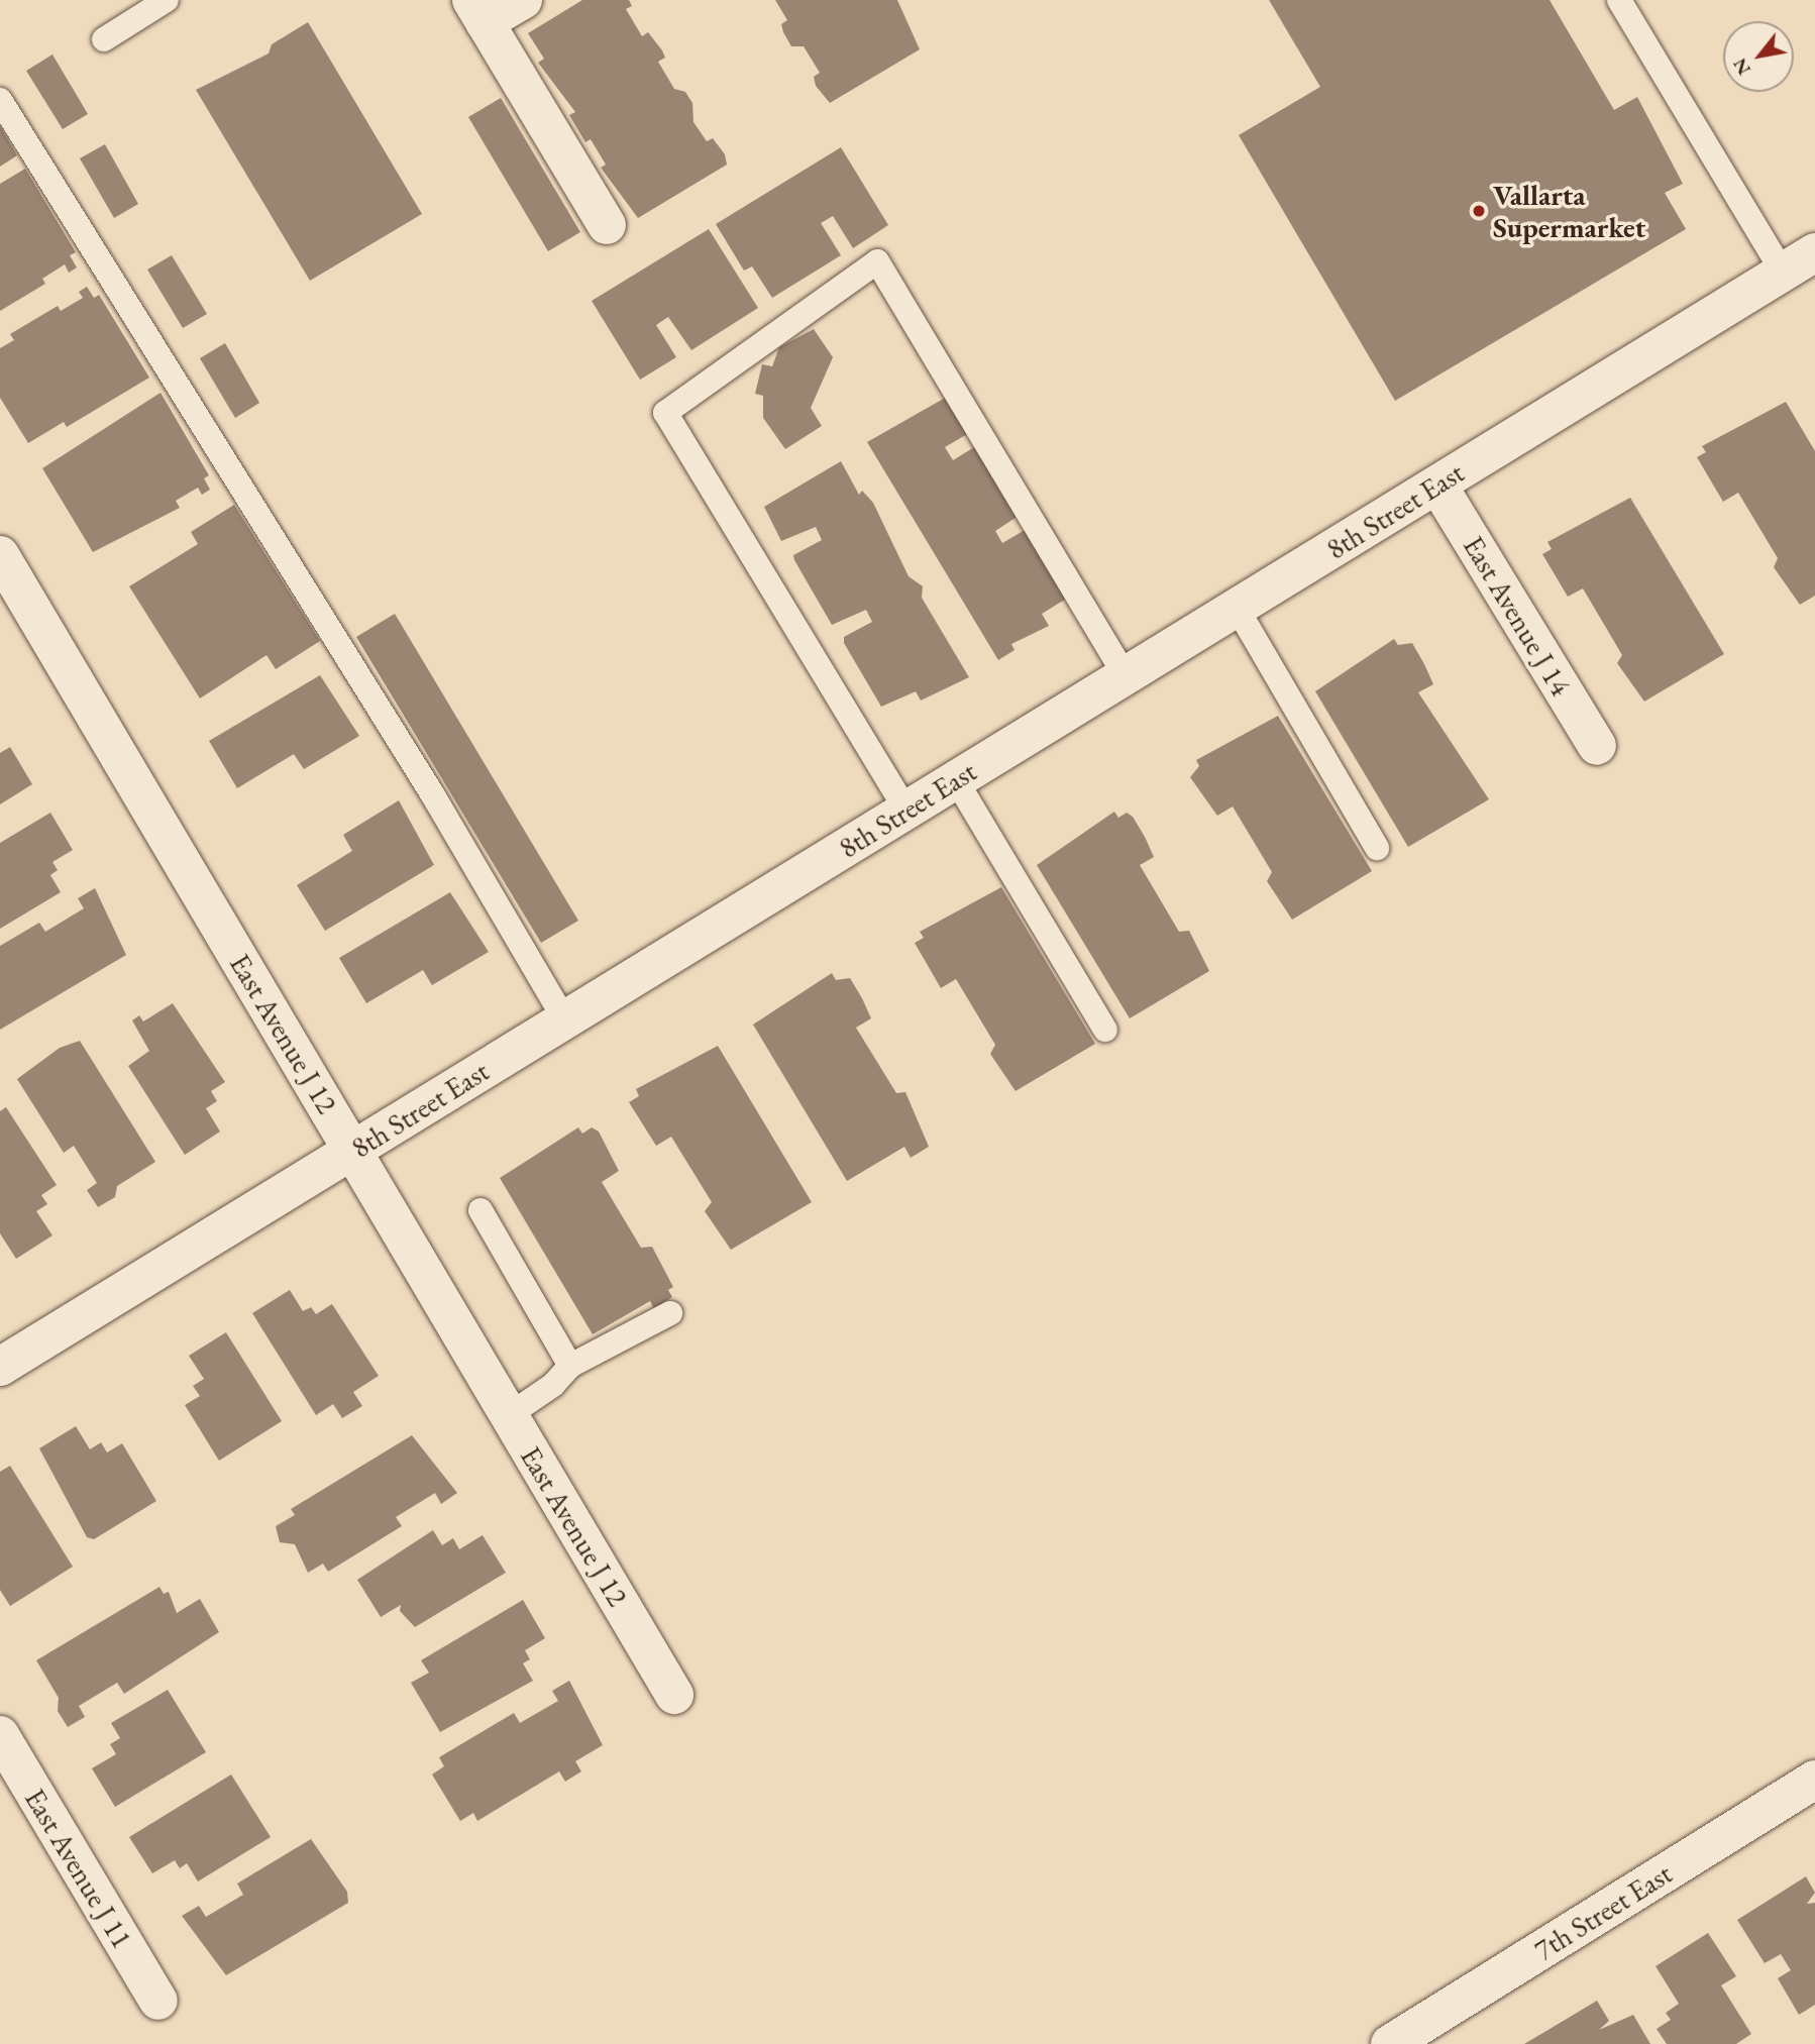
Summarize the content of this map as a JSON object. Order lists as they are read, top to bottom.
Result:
{
  "streets": {
    "street": [
      "8th Street East",
      "East Avenue J 14",
      "East Avenue J 12",
      "East Avenue J 11",
      "7th Street East"
    ]
  },
  "crossings": [
    ["8th Street East", "East Avenue J 14"],
    ["8th Street East", "East Avenue J 12"]
  ],
  "places": ["Vallarta Supermarket"],
  "north": "bottom left"
}
